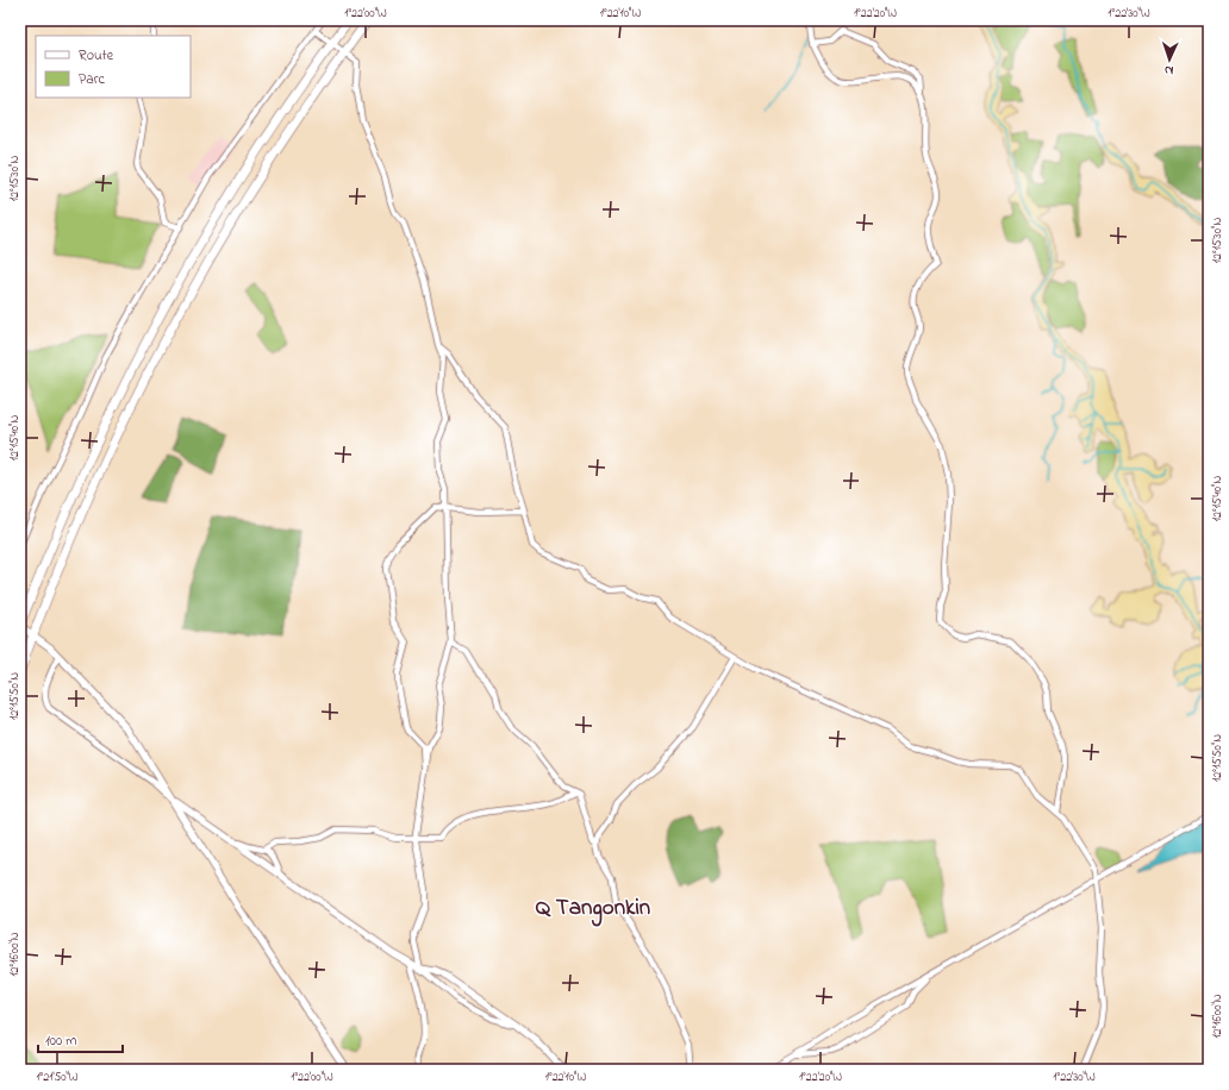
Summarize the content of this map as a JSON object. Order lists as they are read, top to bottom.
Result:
{
  "districts": ["Q Tangonkin"],
  "legend": ["Route", "Parc"],
  "scale_bar": "100 m",
  "north": "bottom",
  "coordinates": [
    "1°22'00\"W",
    "1°22'10\"W",
    "1°22'20\"W",
    "1°22'30\"W",
    "12°15'30\"N",
    "12°15'40\"N",
    "12°15'50\"N",
    "12°16'00\"N",
    "1°21'50\"W"
  ]
}
